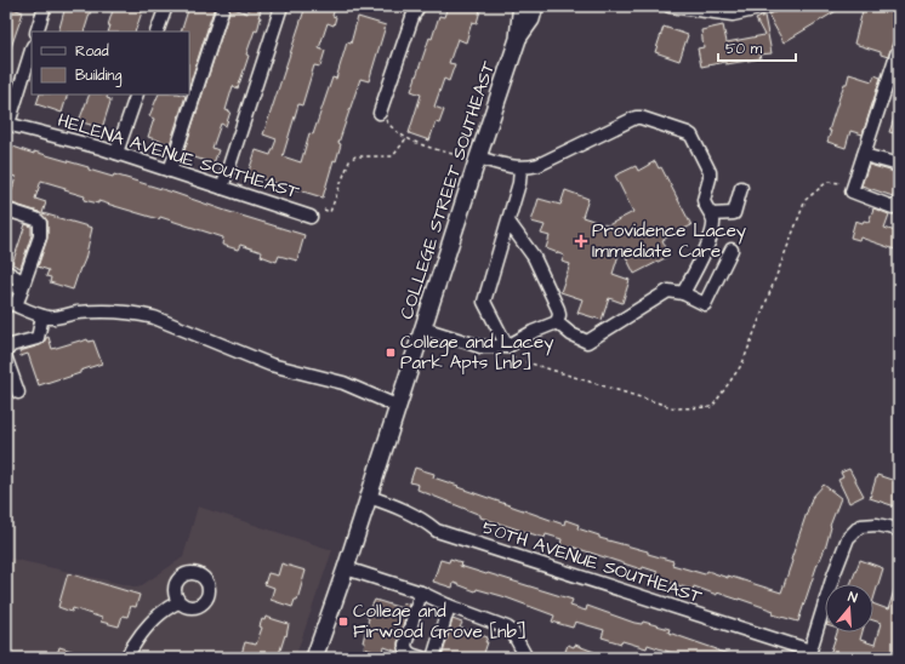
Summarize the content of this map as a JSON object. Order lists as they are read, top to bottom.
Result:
{
  "streets": {
    "main road": ["COLLEGE STREET SOUTHEAST"],
    "street": ["HELENA AVENUE SOUTHEAST", "50TH AVENUE SOUTHEAST"]
  },
  "crossings": [
    ["COLLEGE STREET SOUTHEAST", "50TH AVENUE SOUTHEAST"]
  ],
  "places": {
    "health": ["Providence Lacey Immediate Care"],
    "transit": ["College and Lacey Park Apts [nb]", "College and Firwood Grove [nb]"]
  },
  "legend": ["Road", "Building"],
  "scale_bar": "50 m",
  "north": "top"
}
